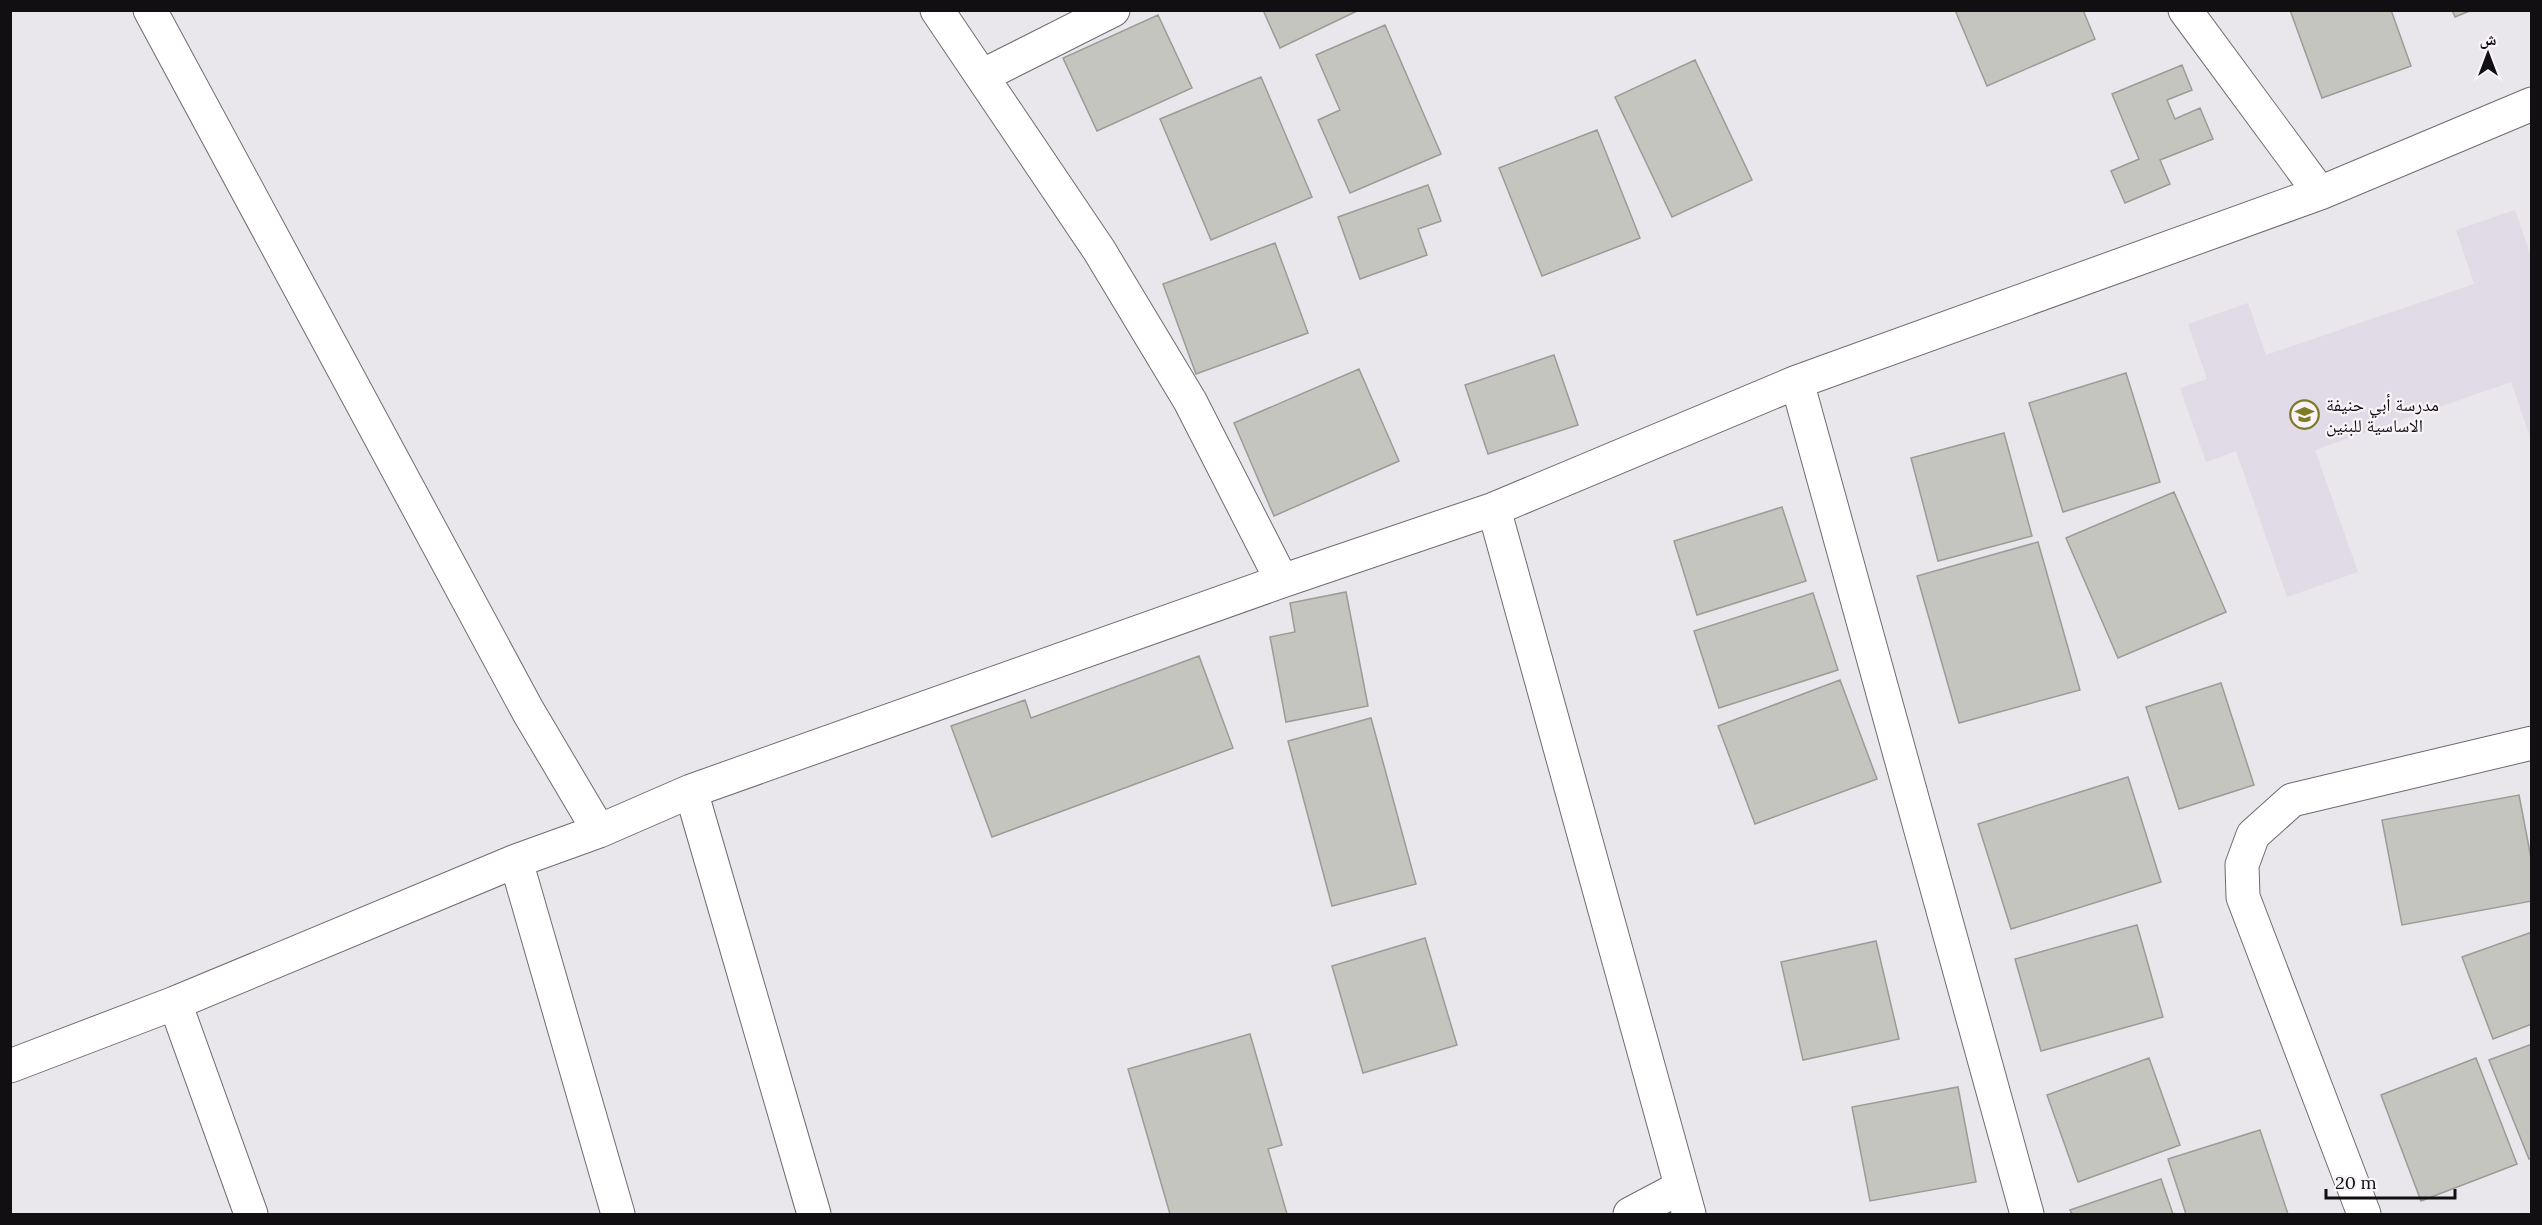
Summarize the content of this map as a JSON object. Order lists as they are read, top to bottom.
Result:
{
  "places": {
    "school or university": ["مدرسة أبي حنيفة الاساسية للبنين"]
  },
  "scale_bar": "20 m",
  "north": "top"
}
